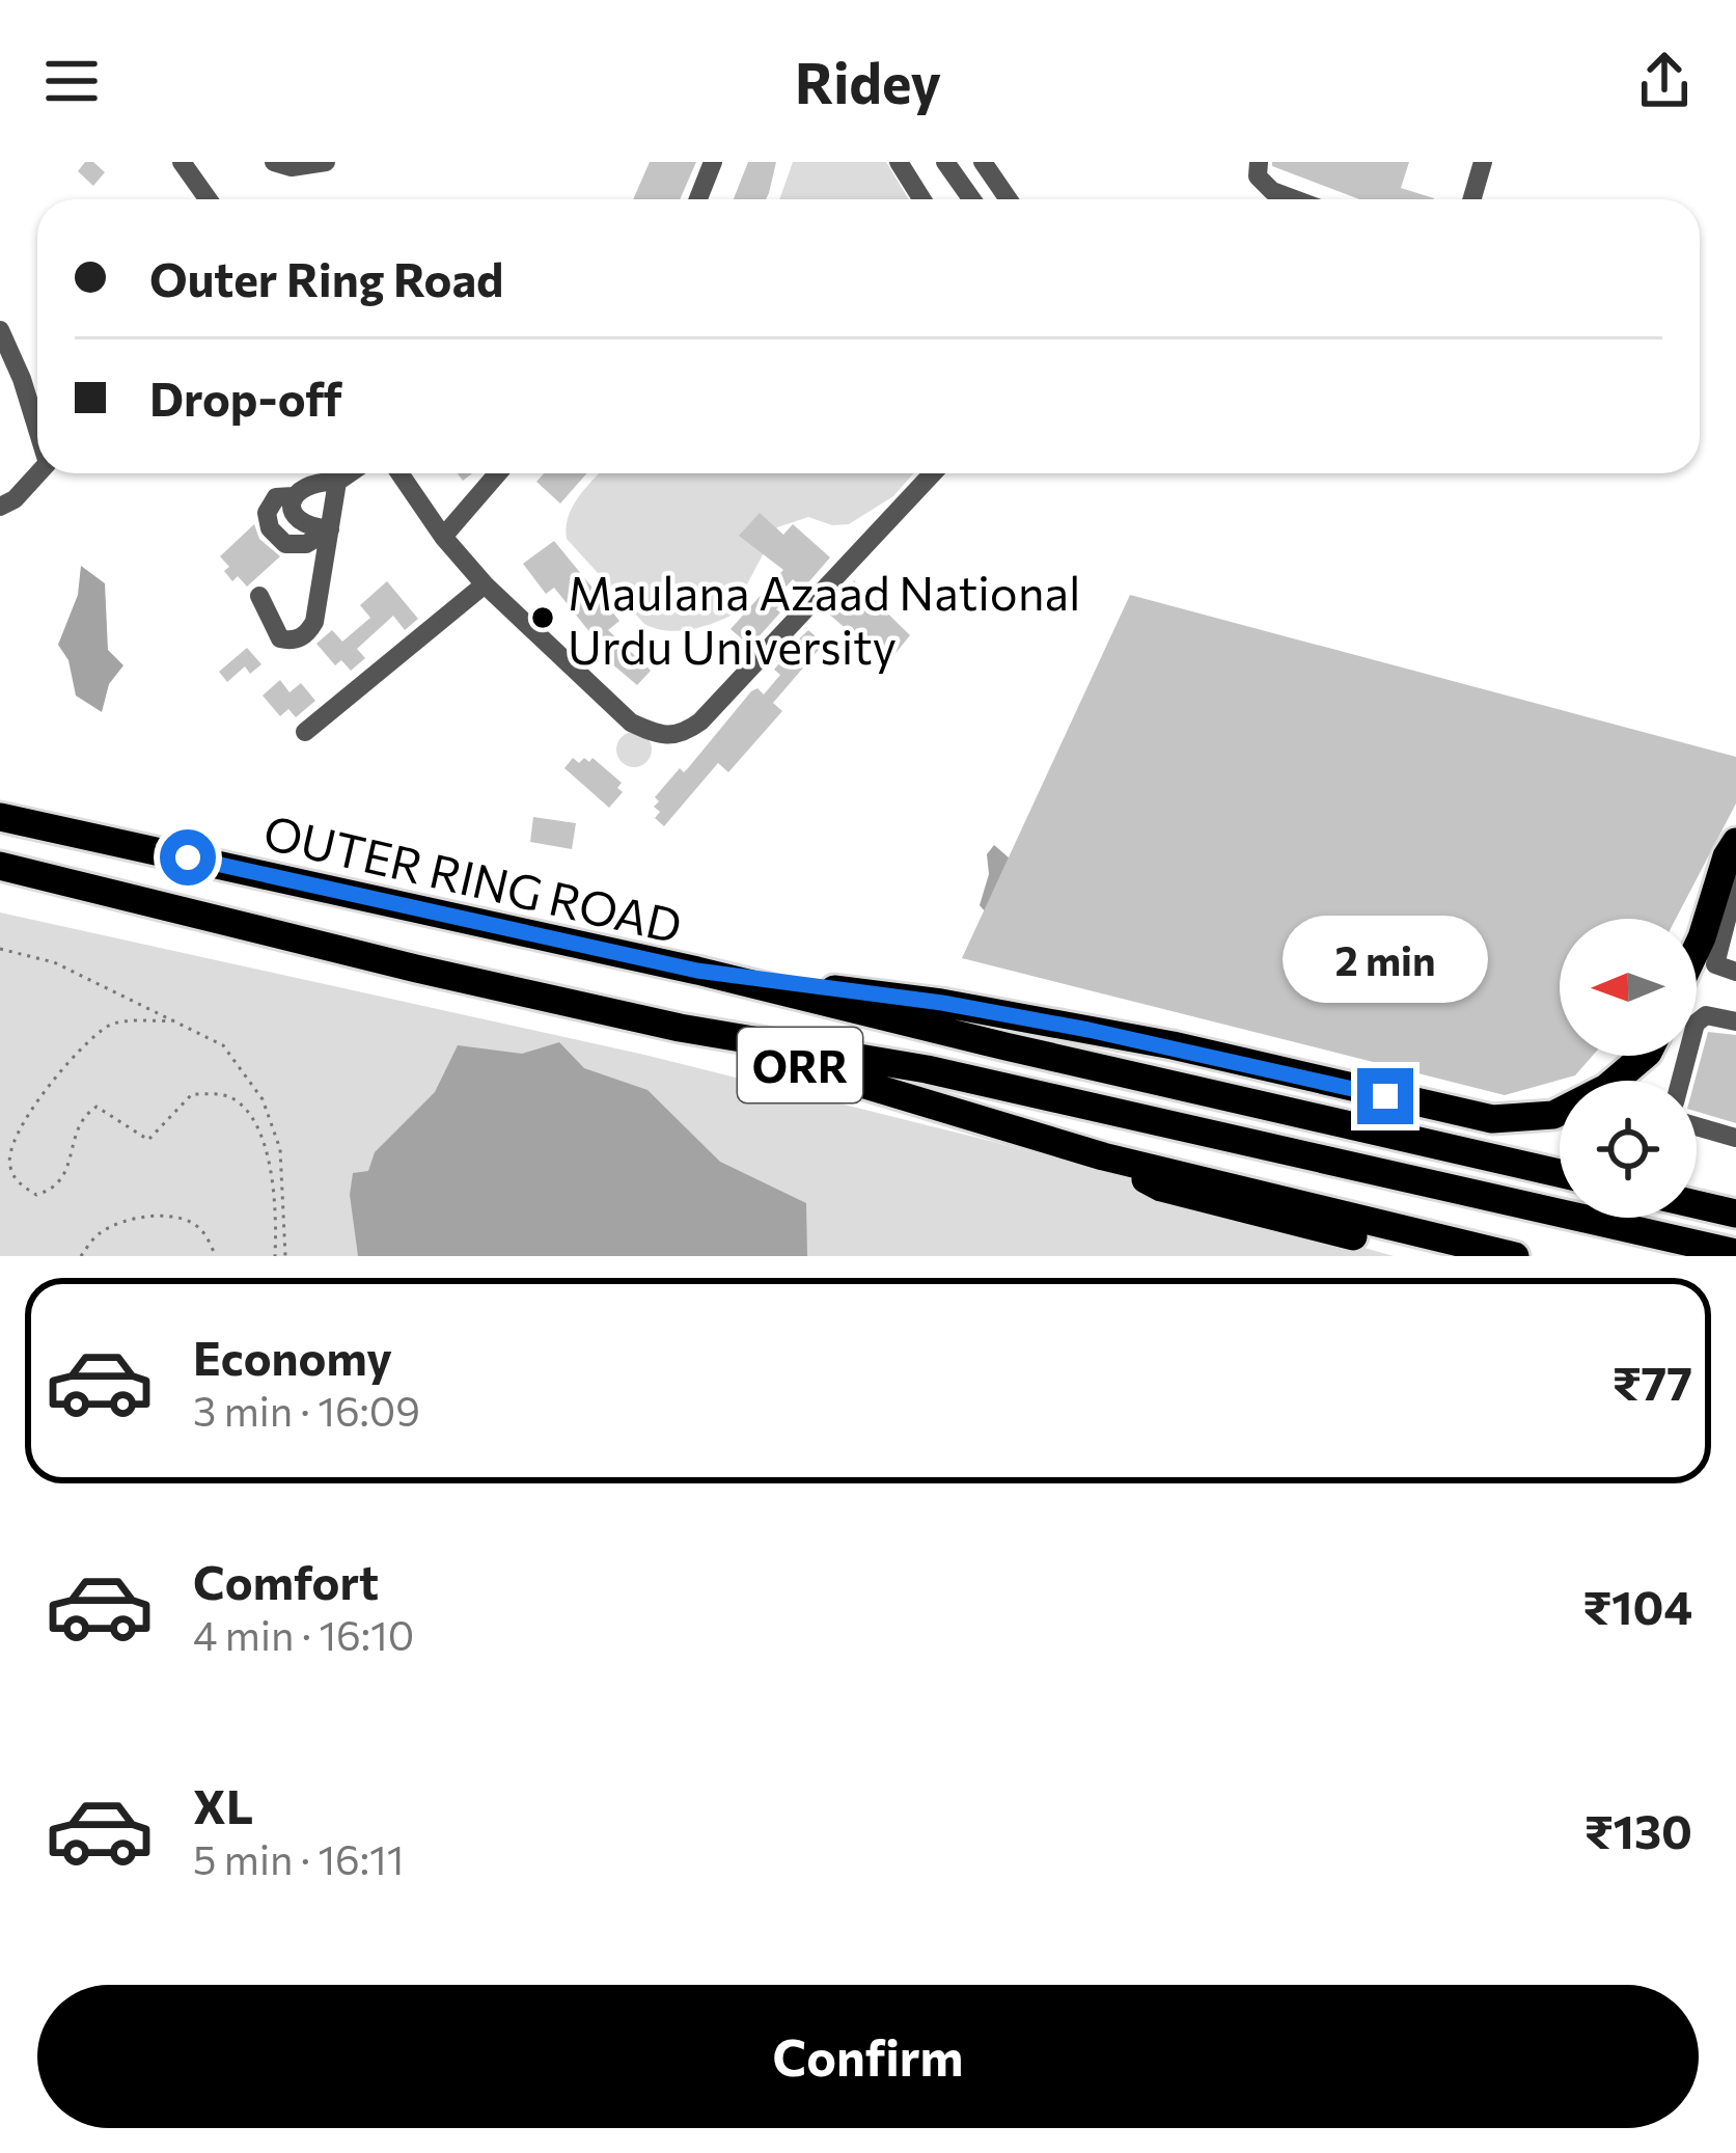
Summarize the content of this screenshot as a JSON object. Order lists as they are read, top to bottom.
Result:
{
  "streets": {
    "highway": ["OUTER RING ROAD", "ORR"]
  },
  "crossings": [
    ["OUTER RING ROAD", "ORR"]
  ],
  "places": ["Maulana Azaad National Urdu University"],
  "north": "left",
  "page": {
    "header": "Ridey",
    "banner": ["Outer Ring Road", "Drop-off"],
    "bubble": "2 min",
    "list": [
      {
        "name": "Economy",
        "note": "3 min · 16:09",
        "value": "₹77"
      },
      {
        "name": "Comfort",
        "note": "4 min · 16:10",
        "value": "₹104"
      },
      {
        "name": "XL",
        "note": "5 min · 16:11",
        "value": "₹130"
      }
    ],
    "buttons": "Confirm"
  }
}
